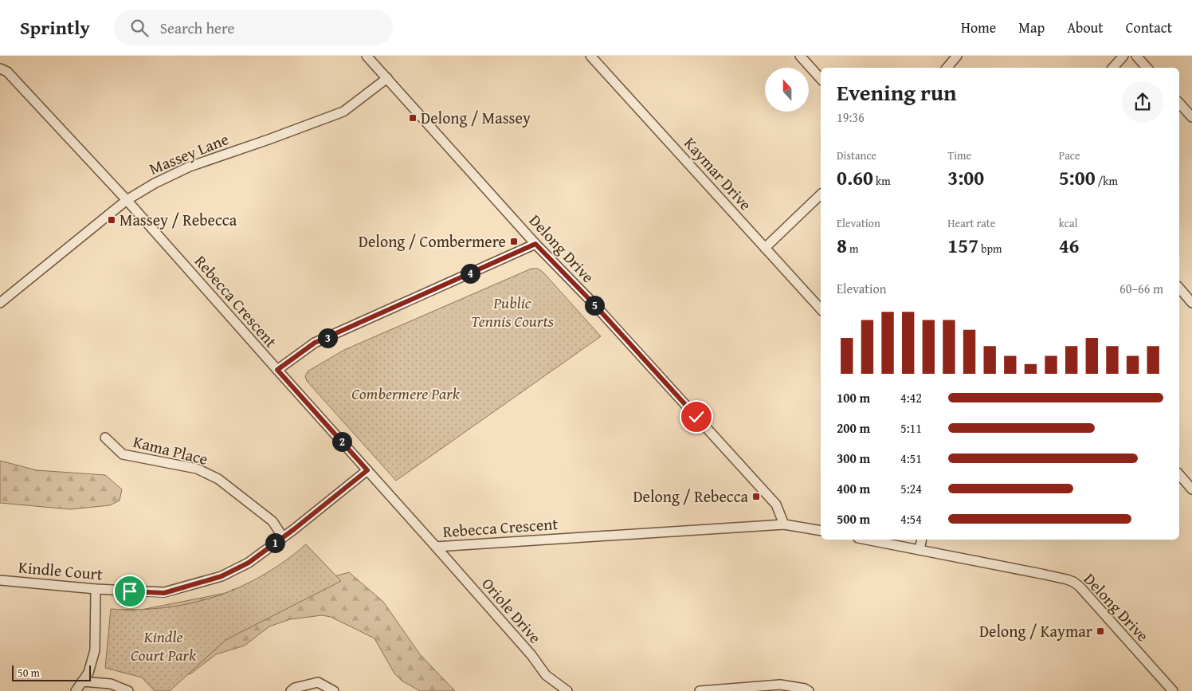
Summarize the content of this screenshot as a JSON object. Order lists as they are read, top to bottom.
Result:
{
  "streets": {
    "street": [
      "Massey Lane",
      "Kaymar Drive",
      "Delong Drive",
      "Rebecca Crescent",
      "Kama Place",
      "Kindle Court",
      "Oriole Drive"
    ]
  },
  "crossings": [
    ["Massey Lane", "Delong Drive"],
    ["Massey Lane", "Rebecca Crescent"],
    ["Delong Drive", "Rebecca Crescent"],
    ["Rebecca Crescent", "Kindle Court"],
    ["Rebecca Crescent", "Oriole Drive"],
    ["Kama Place", "Kindle Court"]
  ],
  "parks": ["Public Tennis Courts", "Combermere Park", "Kindle Court Park"],
  "places": {
    "transit": [
      "Delong / Massey",
      "Massey / Rebecca",
      "Delong / Combermere",
      "Delong / Rebecca",
      "Delong / Kaymar"
    ]
  },
  "scale_bar": "50 m",
  "north": "top",
  "page": {
    "header": "Sprintly",
    "search": "Search here",
    "nav": [
      "Home",
      "Map",
      "About",
      "Contact"
    ],
    "heading": ["Evening run", "19:36"],
    "stats": [
      ["Distance", "0.60 km"],
      ["Time", "3:00"],
      ["Pace", "5:00 /km"],
      ["Elevation", "8 m"],
      ["Heart rate", "157 bpm"],
      ["kcal", "46"]
    ],
    "pins": [
      "4",
      "5",
      "3",
      "2",
      "1"
    ],
    "chart": ["Elevation", "60–66 m"],
    "list": [
      {
        "name": "100 m",
        "note": "4:42"
      },
      {
        "name": "200 m",
        "note": "5:11"
      },
      {
        "name": "300 m",
        "note": "4:51"
      },
      {
        "name": "400 m",
        "note": "5:24"
      },
      {
        "name": "500 m",
        "note": "4:54"
      }
    ],
    "scale": "50 m"
  }
}
